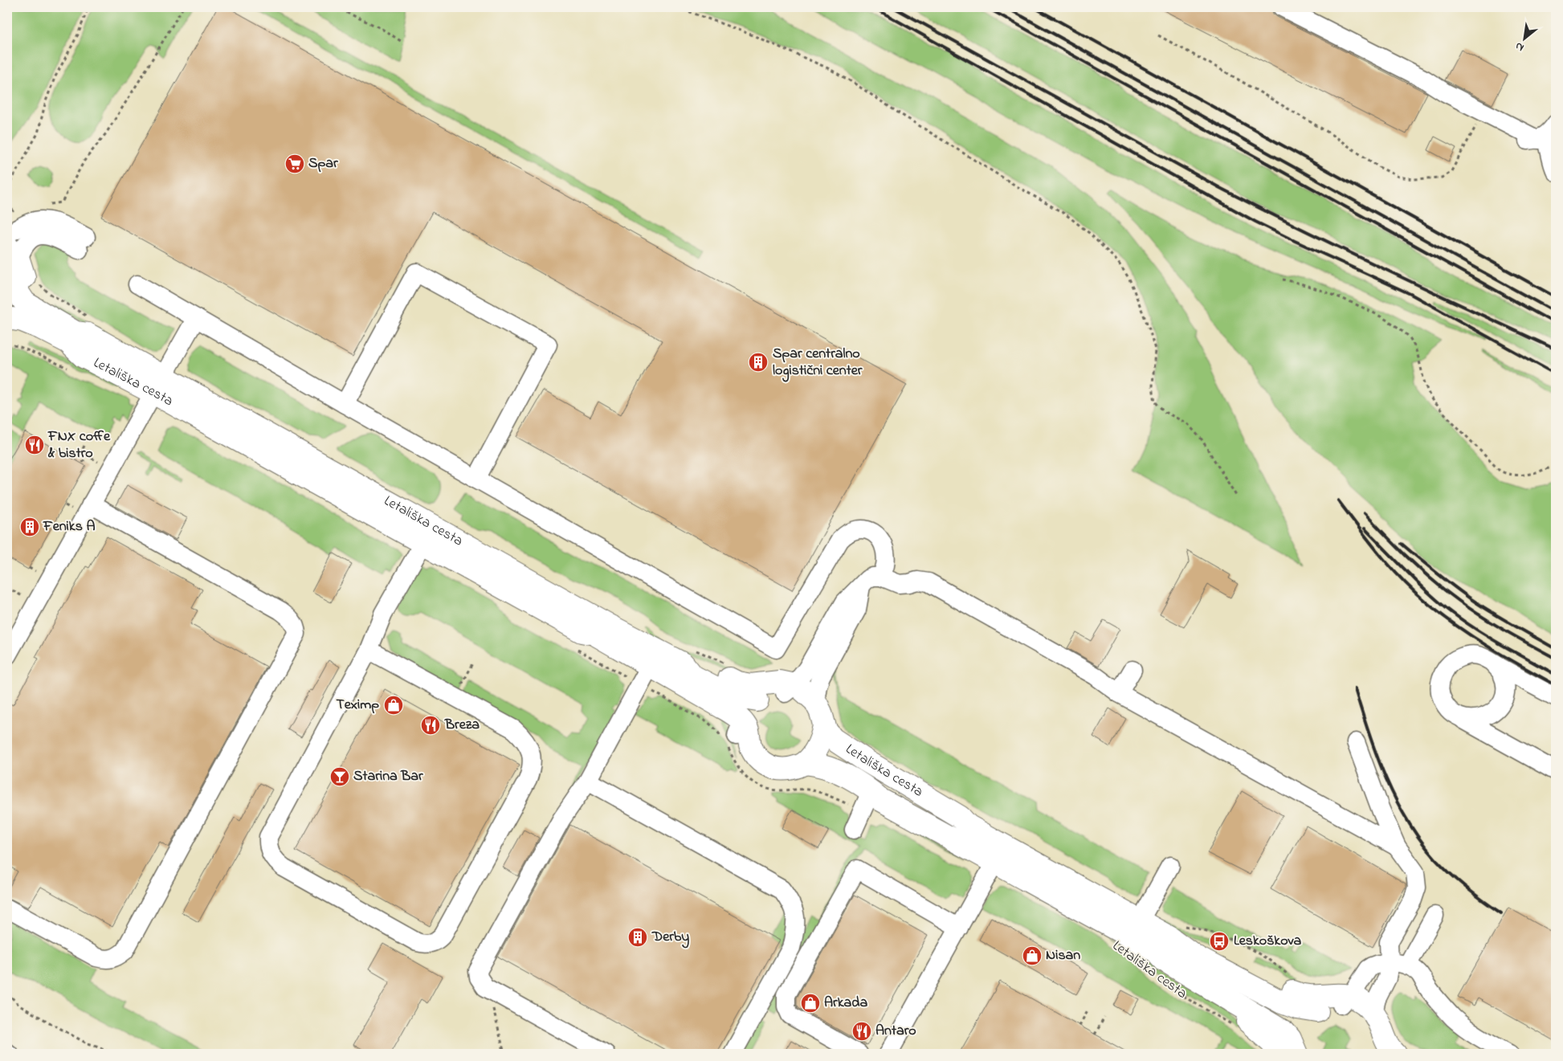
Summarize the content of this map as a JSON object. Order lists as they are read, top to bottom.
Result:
{
  "streets": {
    "main road": ["Letališka cesta"]
  },
  "places": {
    "supermarket": ["Spar"],
    "building": ["Spar centralno logistični center", "Feniks A", "Derby"],
    "restaurant": ["FNX coffe & bistro", "Breza", "Antaro"],
    "shop": ["Teximp", "Nisan", "Arkada"],
    "bar": ["Starina Bar"],
    "bus stop": ["Leskoškova"]
  },
  "north": "bottom left"
}
